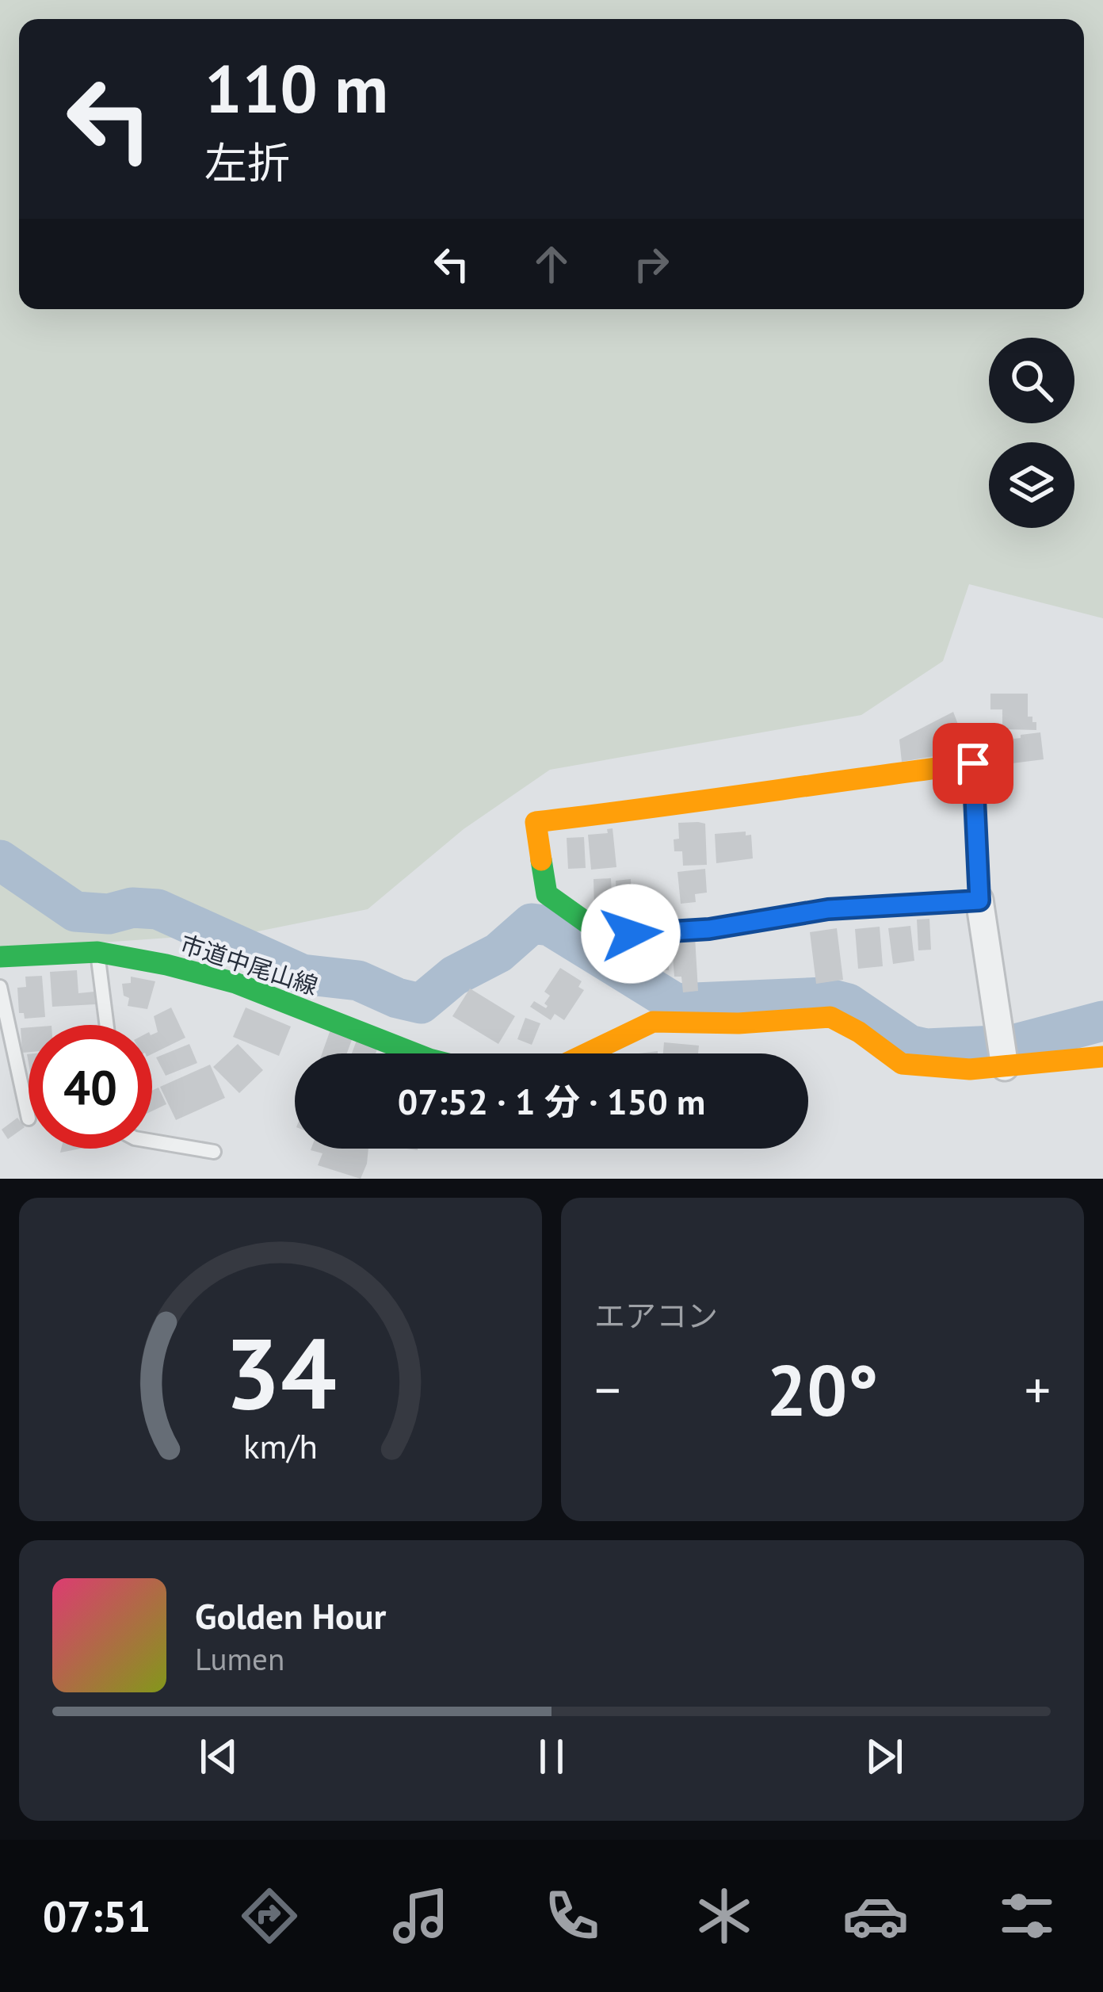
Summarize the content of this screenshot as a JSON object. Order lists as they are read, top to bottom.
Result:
{
  "streets": {
    "street": ["市道中尾山線"]
  },
  "page": {
    "turn": ["110 m", "左折"],
    "limit": "40",
    "trip": "07:52 · 1 分 · 150 m",
    "tile": "エアコン",
    "heat": ["−", "20°", "+"],
    "song": ["Golden Hour", "Lumen"],
    "tabs": "07:51",
    "gauge": ["34", "km/h"]
  }
}
